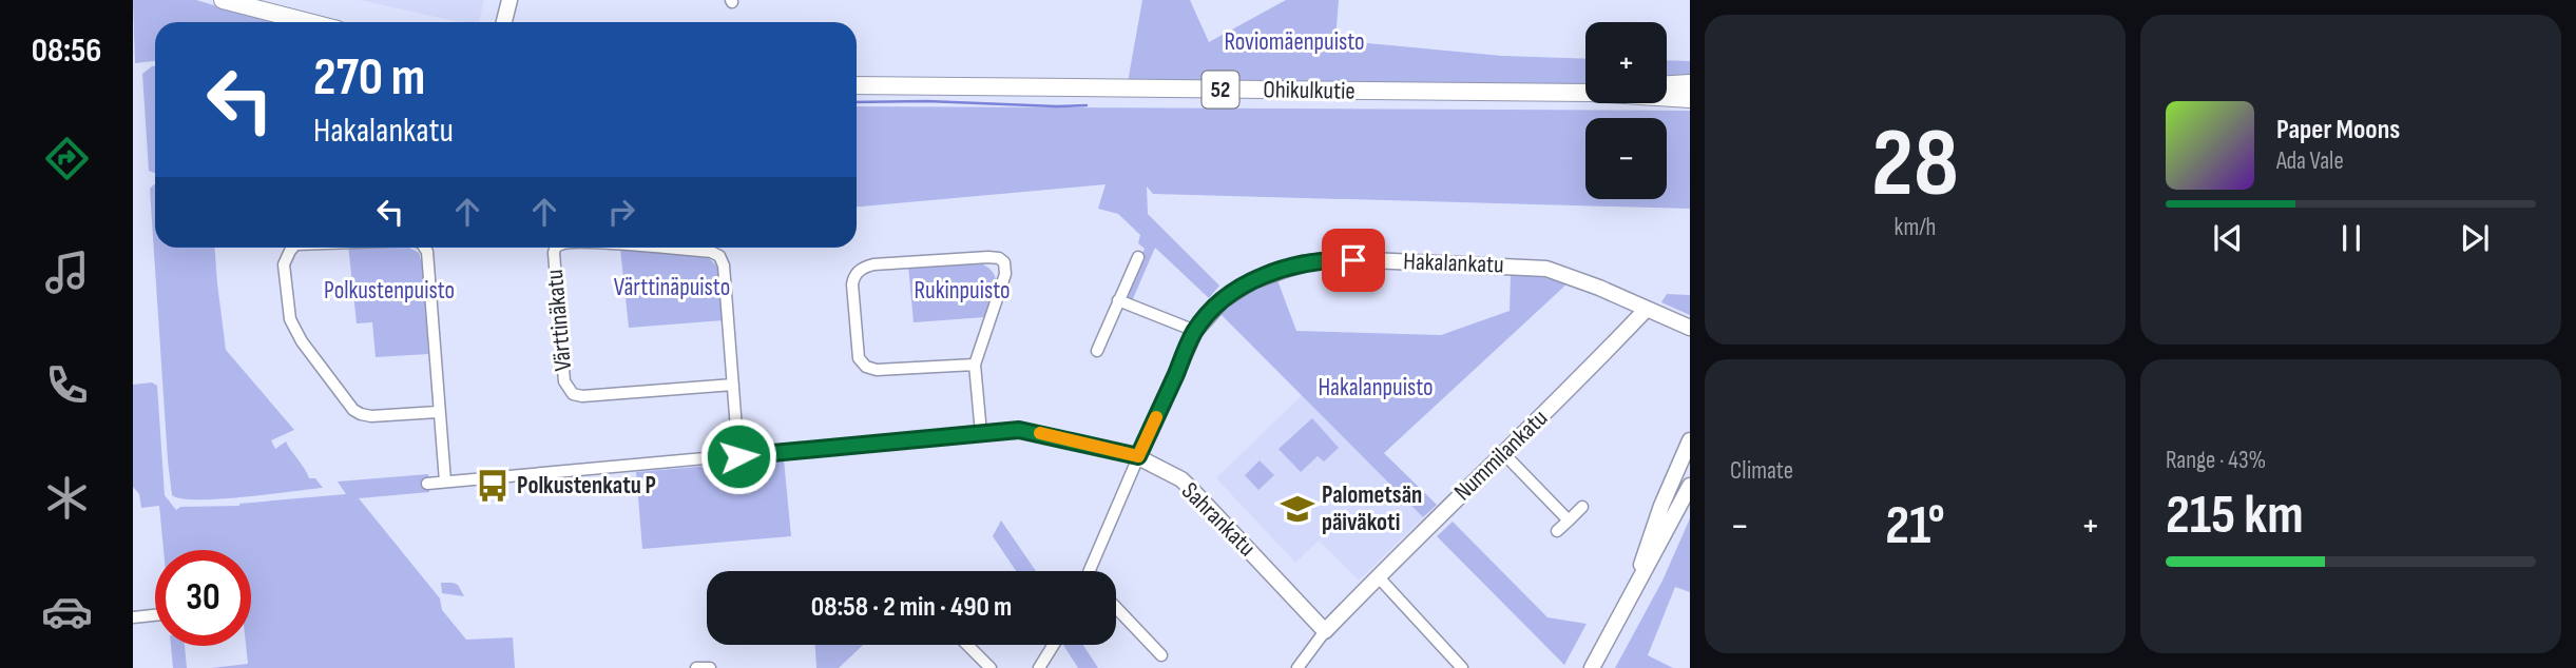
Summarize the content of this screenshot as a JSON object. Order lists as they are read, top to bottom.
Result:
{
  "streets": {
    "main road": ["52", "Ohikulkutie"],
    "street": [
      "Hakalankatu",
      "Värttinäkatu",
      "Nummilankatu",
      "Sahrankatu"
    ]
  },
  "crossings": [
    ["Hakalankatu", "Nummilankatu"],
    ["Hakalankatu", "Sahrankatu"],
    ["Värttinäkatu", "Sahrankatu"],
    ["Nummilankatu", "Sahrankatu"]
  ],
  "parks": [
    "Roviomäenpuisto",
    "Värttinäpuisto",
    "Polkustenpuisto",
    "Rukinpuisto",
    "Hakalanpuisto"
  ],
  "places": {
    "bus stop": ["Polkustenkatu P"],
    "school or university": ["Palometsän päiväkoti"]
  },
  "page": {
    "tabs": "08:56",
    "tile": [
      ["28", "km/h"],
      "Climate",
      ["Range · 43%", "215 km"]
    ],
    "map_buttons": ["+", "−"],
    "turn": ["270 m", "Hakalankatu"],
    "song": ["Paper Moons", "Ada Vale"],
    "heat": ["−", "21°", "+"],
    "limit": "30",
    "trip": "08:58 · 2 min · 490 m"
  }
}
